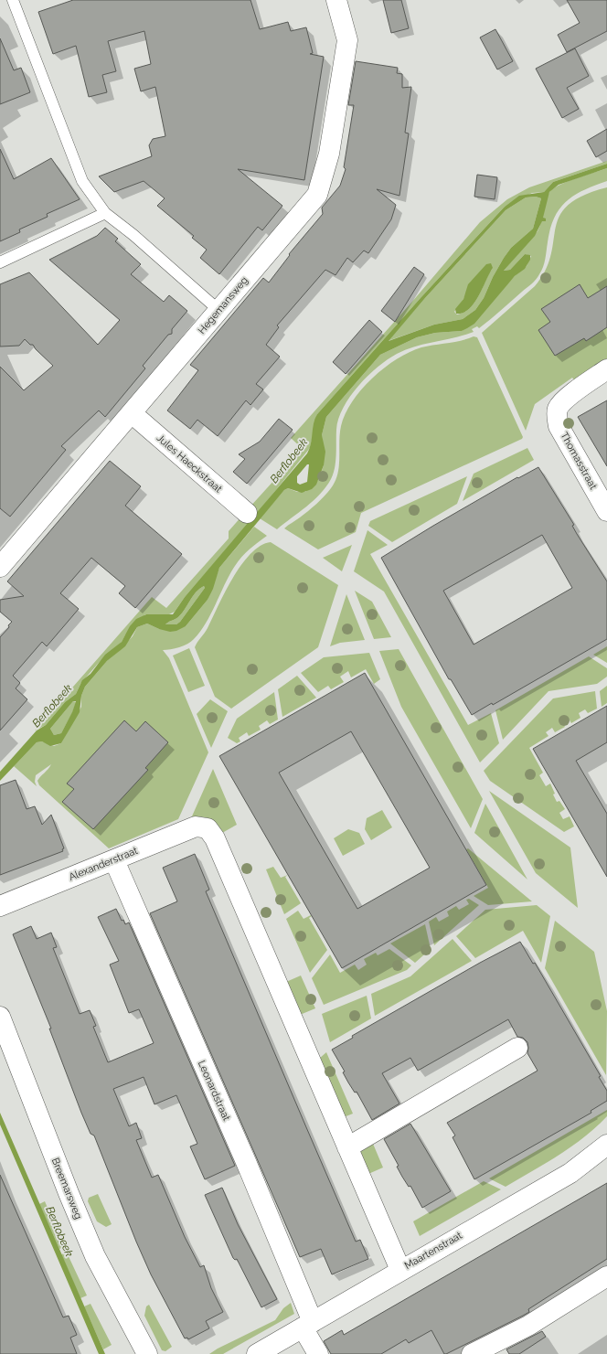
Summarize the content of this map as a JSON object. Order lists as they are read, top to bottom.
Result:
{
  "streets": {
    "street": [
      "Hegemansweg",
      "Thomasstraat",
      "Jules Haeckstraat",
      "Alexanderstraat",
      "Leonardstraat",
      "Breemarsweg",
      "Maartenstraat"
    ]
  },
  "crossings": [
    ["Hegemansweg", "Jules Haeckstraat"],
    ["Alexanderstraat", "Leonardstraat"],
    ["Leonardstraat", "Maartenstraat"]
  ],
  "water": ["Berflobeek"]
}
